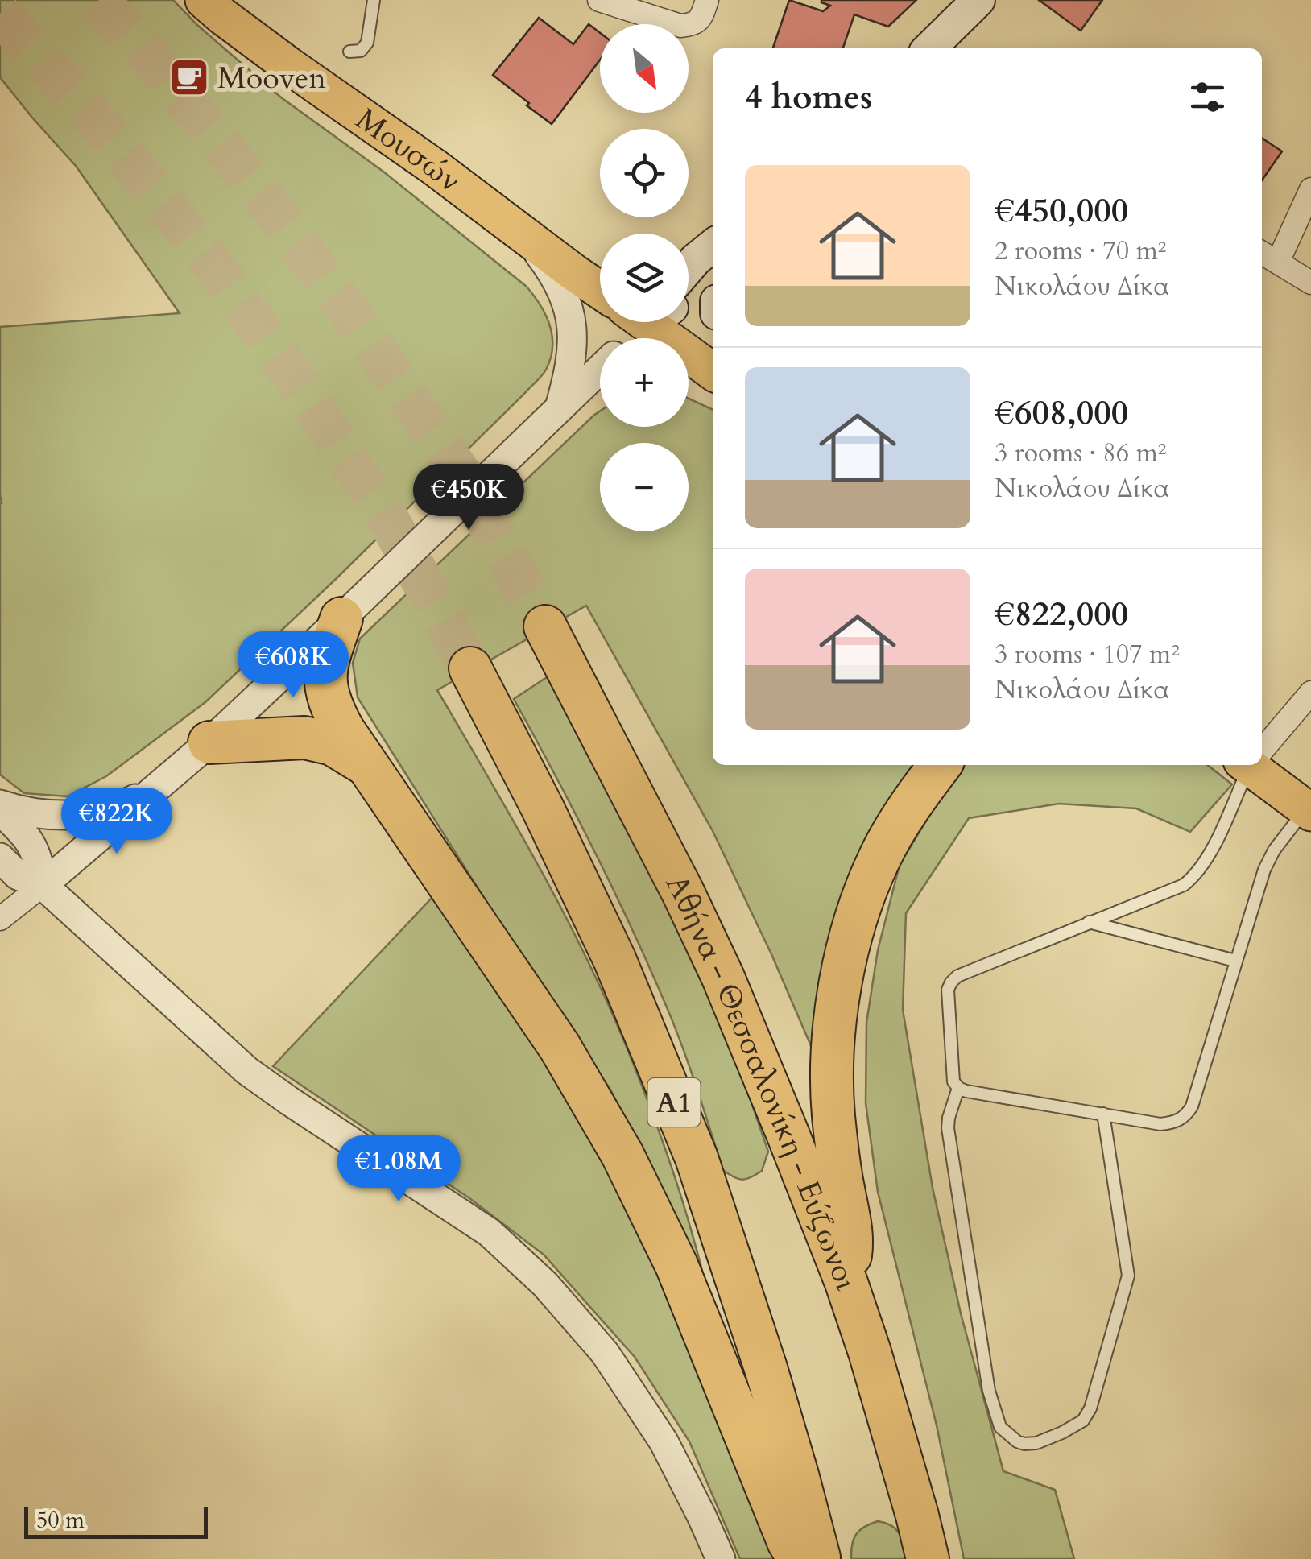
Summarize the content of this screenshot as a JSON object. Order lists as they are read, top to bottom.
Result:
{
  "streets": {
    "highway": ["Αθήνα - Θεσσαλονίκη - Εύζωνοι", "Α1"],
    "main road": ["Μουσών"]
  },
  "places": {
    "cafe": ["Mooven"]
  },
  "scale_bar": "50 m",
  "north": "bottom right",
  "page": {
    "map_buttons": ["+", "−"],
    "heading": "4 homes",
    "list": [
      {
        "name": "€450,000",
        "note": "2 rooms · 70 m² · Νικολάου Δίκα"
      },
      {
        "name": "€608,000",
        "note": "3 rooms · 86 m² · Νικολάου Δίκα"
      },
      {
        "name": "€822,000",
        "note": "3 rooms · 107 m² · Νικολάου Δίκα"
      }
    ],
    "price": [
      "€450K",
      "€608K",
      "€822K",
      "€1.08M"
    ],
    "scale": "50 m"
  }
}
